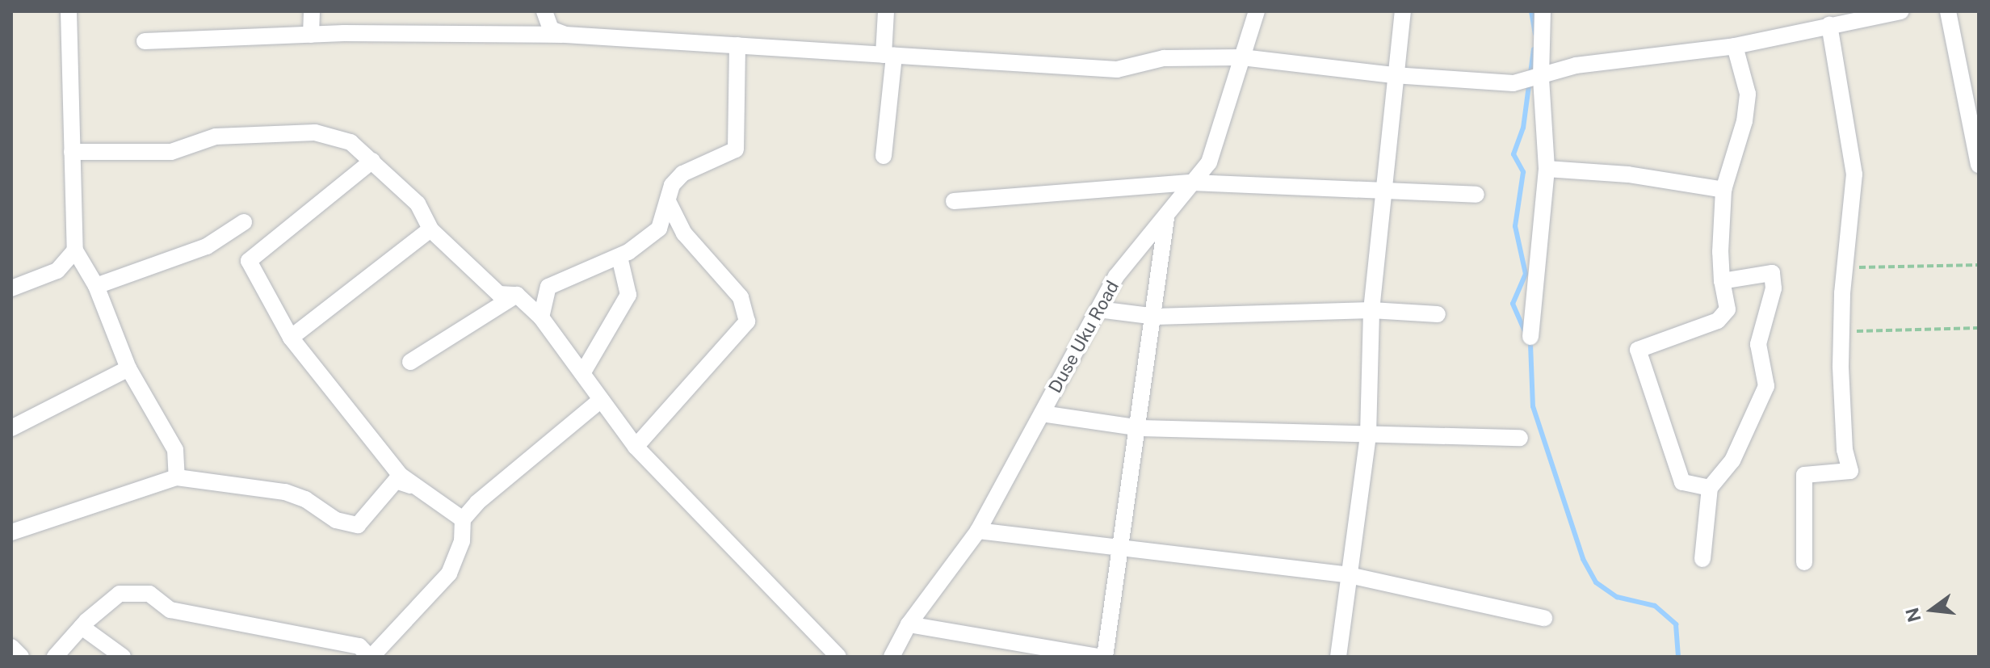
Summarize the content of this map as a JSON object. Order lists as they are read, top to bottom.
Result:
{
  "streets": {
    "street": ["Duse Uku Road"]
  },
  "north": "left"
}
